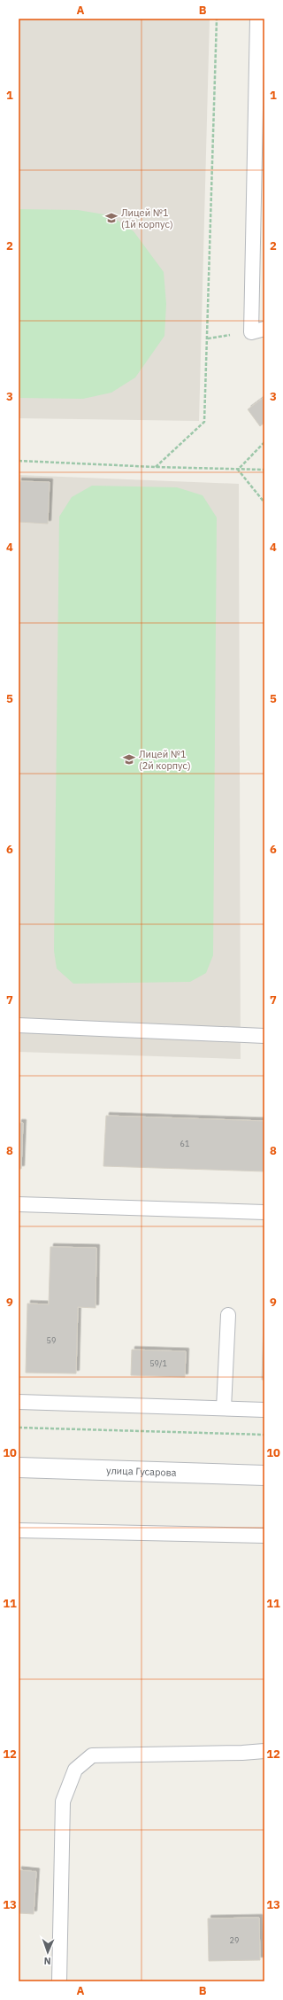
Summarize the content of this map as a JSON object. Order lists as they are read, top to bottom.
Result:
{
  "streets": {
    "street": ["улица Гусарова"]
  },
  "places": {
    "school or university": ["Лицей №1 (1й корпус)", "Лицей №1 (2й корпус)"]
  },
  "house_numbers": [
    "61",
    "59",
    "59/1",
    "29"
  ],
  "north": "bottom",
  "grid": {
    "columns": ["A", "B"],
    "rows": [
      "1",
      "2",
      "3",
      "4",
      "5",
      "6",
      "7",
      "8",
      "9",
      "10",
      "11",
      "12",
      "13"
    ]
  }
}
